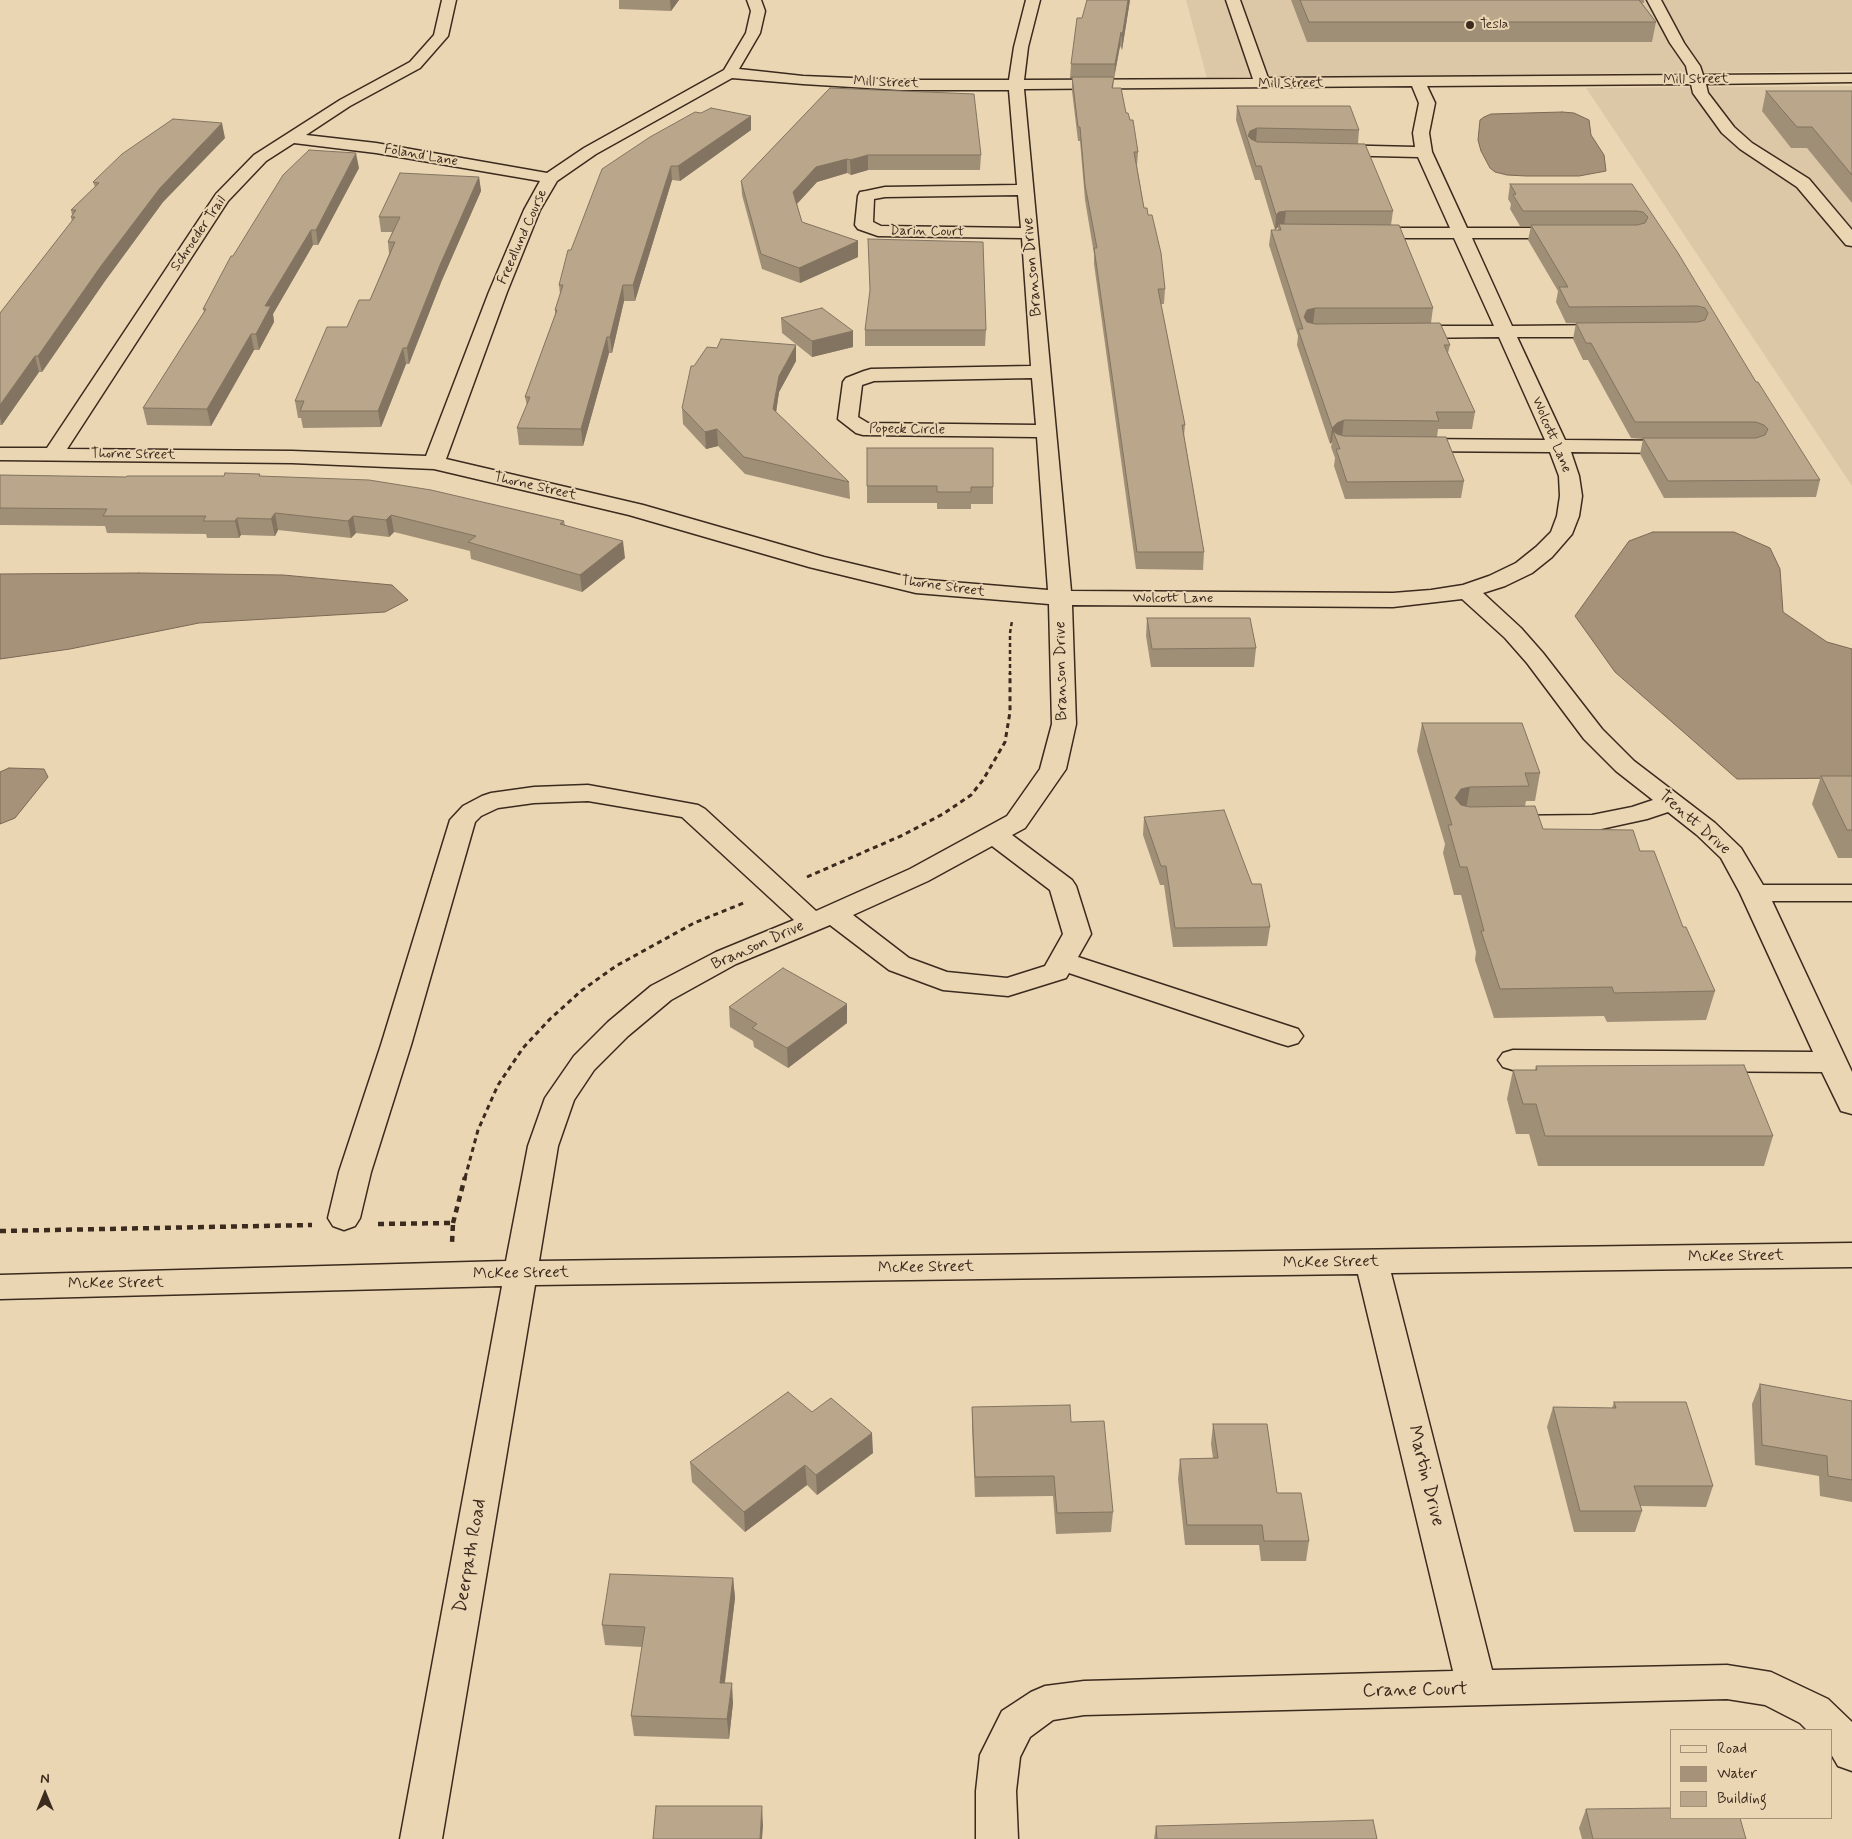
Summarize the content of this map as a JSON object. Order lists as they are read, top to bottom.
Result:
{
  "streets": {
    "street": [
      "Mill Street",
      "Foland Lane",
      "Darin Court",
      "Schroeder Trail",
      "Freedlund Course",
      "Branson Drive",
      "Popeck Circle",
      "Wolcott Lane",
      "Thorne Street",
      "Trentt Drive",
      "McKee Street",
      "Martin Drive",
      "Deerpath Road",
      "Crane Court"
    ]
  },
  "crossings": [
    ["Mill Street", "Freedlund Course"],
    ["Mill Street", "Branson Drive"],
    ["Mill Street", "Wolcott Lane"],
    ["Foland Lane", "Schroeder Trail"],
    ["Foland Lane", "Freedlund Course"],
    ["Darin Court", "Branson Drive"],
    ["Schroeder Trail", "Thorne Street"],
    ["Freedlund Course", "Thorne Street"],
    ["Branson Drive", "Popeck Circle"],
    ["Branson Drive", "Wolcott Lane"],
    ["Branson Drive", "Thorne Street"],
    ["Branson Drive", "McKee Street"],
    ["Branson Drive", "Deerpath Road"],
    ["Wolcott Lane", "Thorne Street"],
    ["Wolcott Lane", "Trentt Drive"],
    ["McKee Street", "Martin Drive"],
    ["McKee Street", "Deerpath Road"],
    ["Martin Drive", "Crane Court"]
  ],
  "places": ["Tesla"],
  "legend": ["Road", "Water", "Building"],
  "north": "top"
}
